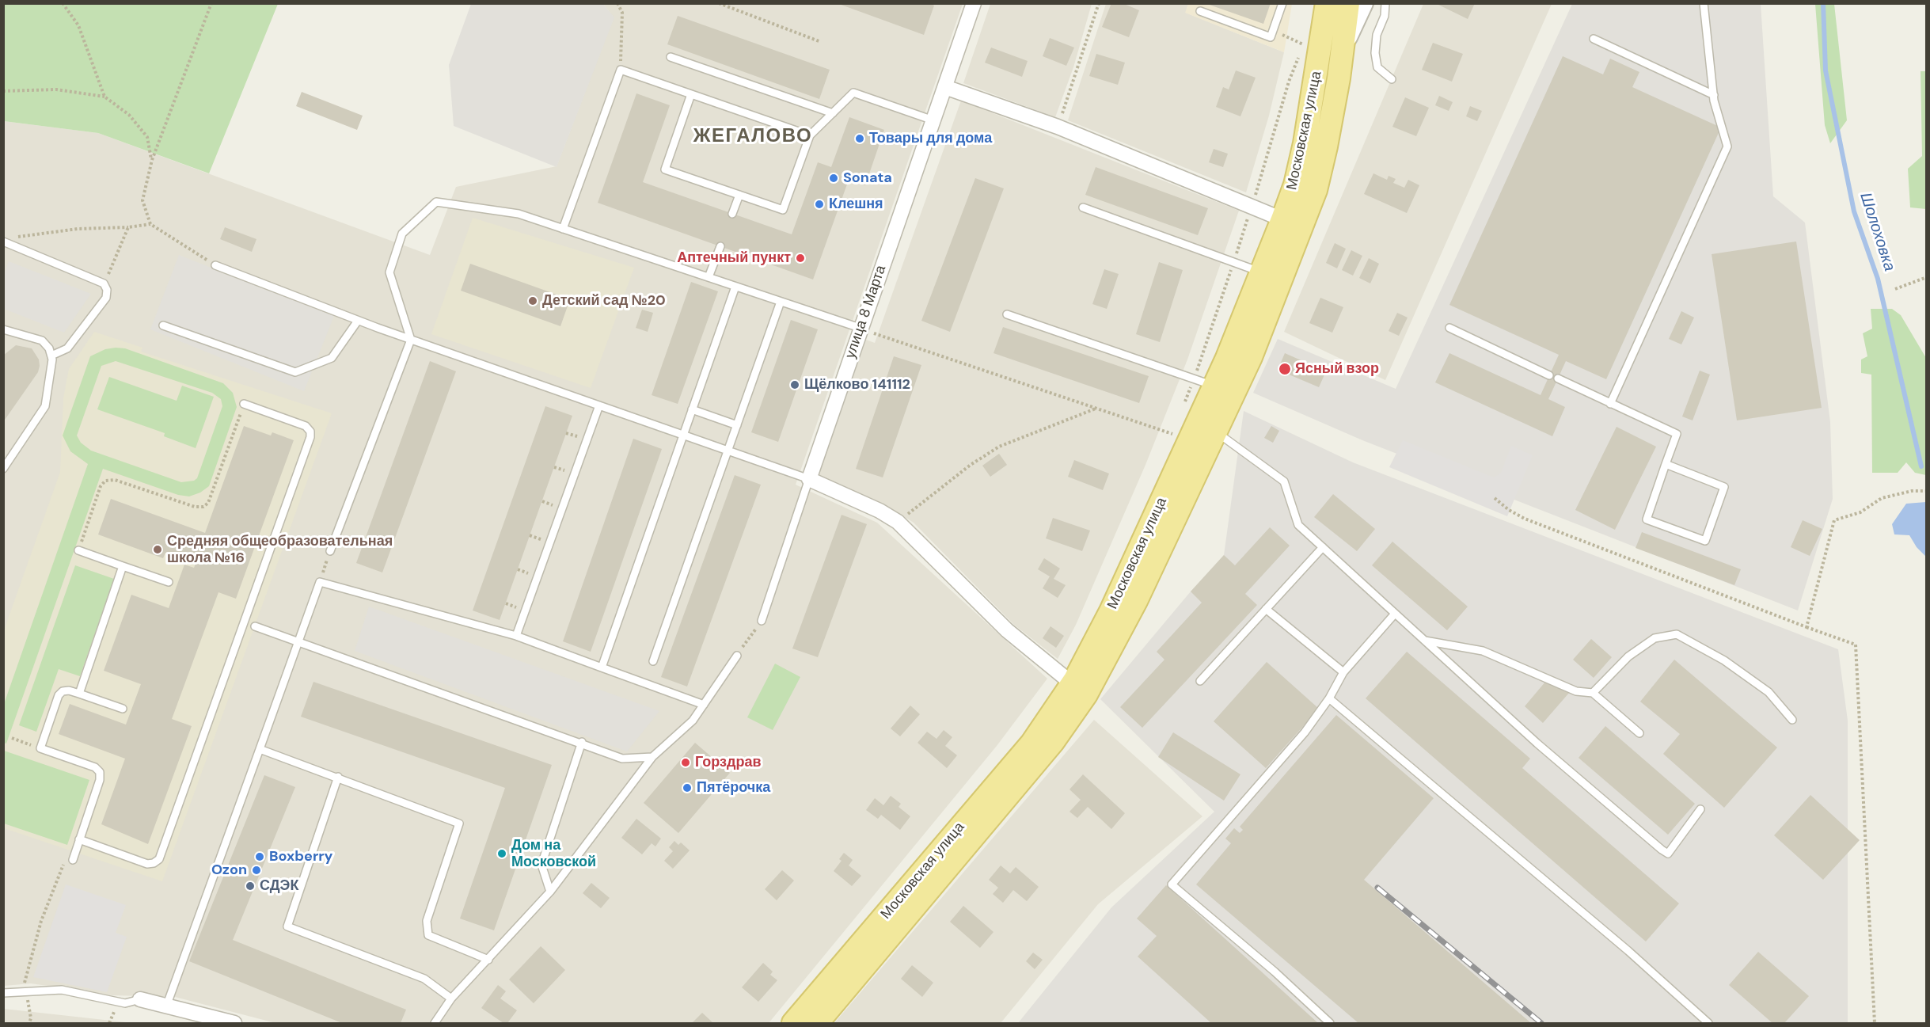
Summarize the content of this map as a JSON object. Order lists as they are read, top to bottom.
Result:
{
  "streets": {
    "main road": ["Московская улица"],
    "street": ["улица 8 Марта"]
  },
  "districts": ["ЖЕГАЛОВО"],
  "water": ["Шолоховка"],
  "places": [
    "Товары для дома",
    "Sonata",
    "Клешня",
    "Аптечный пункт",
    "Детский сад №20",
    "Ясный взор",
    "Щёлково 141112",
    "Средняя общеобразовательная школа №16",
    "Горздрав",
    "Пятёрочка",
    "Дом на Московской",
    "Boxberry",
    "Ozon",
    "СДЭК"
  ]
}
